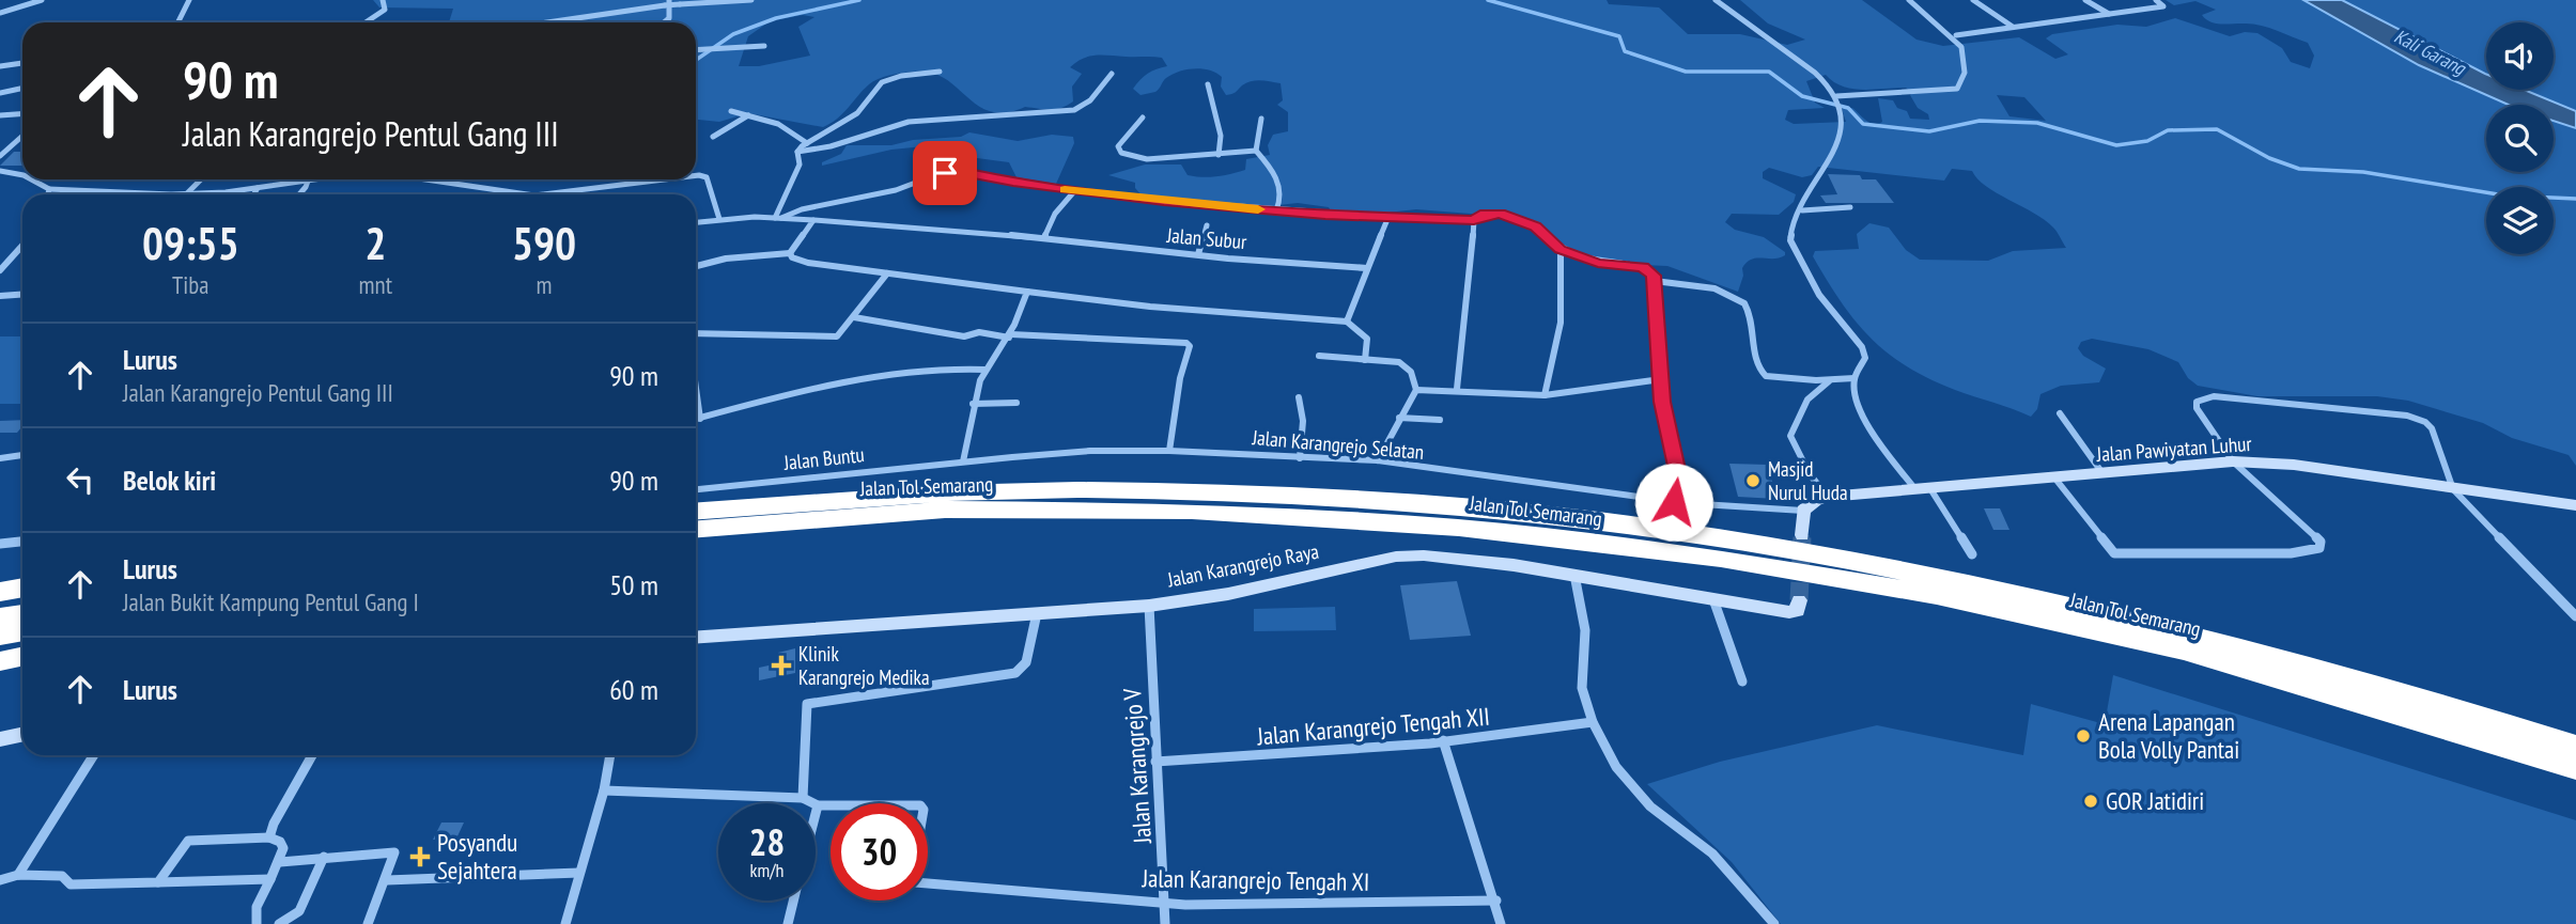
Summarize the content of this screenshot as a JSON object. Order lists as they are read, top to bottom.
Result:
{
  "streets": {
    "highway": ["Jalan Tol Semarang"],
    "main road": ["Jalan Pawiyatan Luhur", "Jalan Karangrejo Raya"],
    "street": [
      "Jalan Subur",
      "Jalan Karangrejo Selatan",
      "Jalan Buntu",
      "Jalan Karangrejo Tengah XII",
      "Jalan Karangrejo V",
      "Jalan Karangrejo Tengah XI"
    ]
  },
  "crossings": [
    ["Jalan Karangrejo Selatan", "Jalan Pawiyatan Luhur"],
    ["Jalan Karangrejo Selatan", "Jalan Buntu"],
    ["Jalan Karangrejo Raya", "Jalan Karangrejo V"],
    ["Jalan Karangrejo Tengah XII", "Jalan Karangrejo V"],
    ["Jalan Karangrejo V", "Jalan Karangrejo Tengah XI"]
  ],
  "water": ["Kali Garang"],
  "places": {
    "other": ["Masjid Nurul Huda", "Arena Lapangan Bola Volly Pantai", "GOR Jatidiri"],
    "health": ["Klinik Karangrejo Medika", "Posyandu Sejahtera"]
  },
  "page": {
    "turn": ["90 m", "Jalan Karangrejo Pentul Gang III"],
    "eta": [
      "09:55",
      "Tiba",
      "2",
      "mnt",
      "590",
      "m"
    ],
    "list": [
      {
        "name": "Lurus",
        "note": "Jalan Karangrejo Pentul Gang III",
        "value": "90 m"
      },
      {
        "name": "Belok kiri",
        "value": "90 m"
      },
      {
        "name": "Lurus",
        "note": "Jalan Bukit Kampung Pentul Gang I",
        "value": "50 m"
      },
      {
        "name": "Lurus",
        "value": "60 m"
      }
    ],
    "speed": "28 km/h",
    "limit": "30"
  }
}
